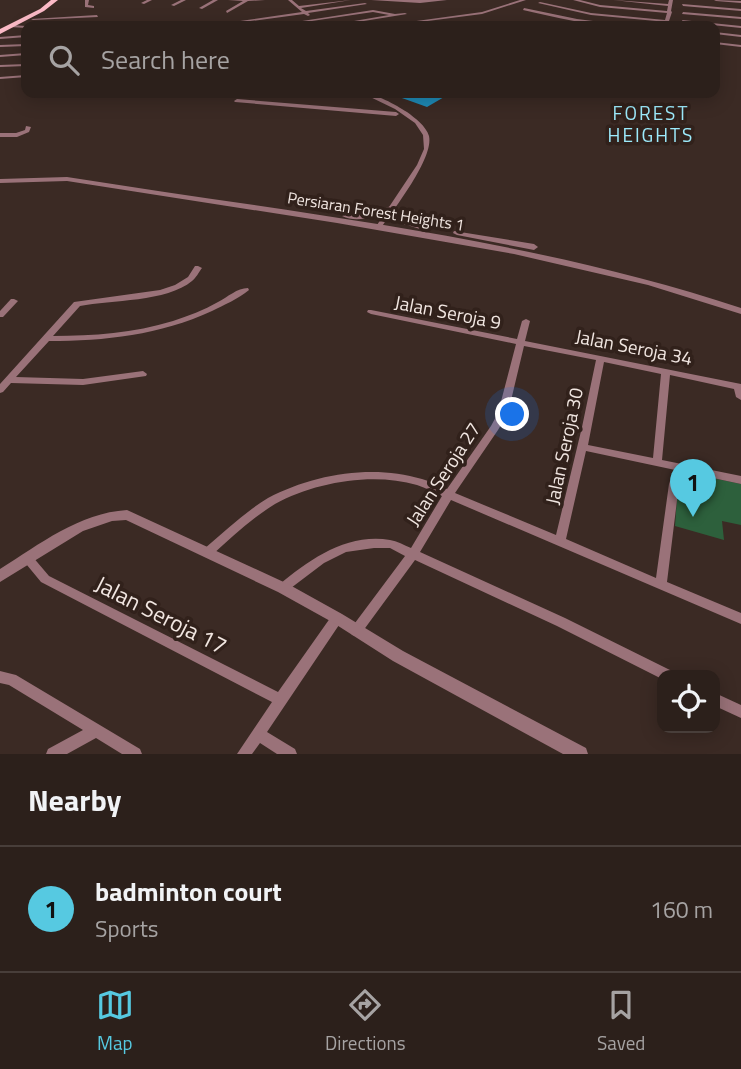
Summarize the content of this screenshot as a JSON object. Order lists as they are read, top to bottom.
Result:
{
  "streets": {
    "street": [
      "Persiaran Forest Heights 1",
      "Jalan Seroja 9",
      "Jalan Seroja 34",
      "Jalan Seroja 30",
      "Jalan Seroja 27",
      "Jalan Seroja 17"
    ]
  },
  "crossings": [
    ["Jalan Seroja 9", "Jalan Seroja 34"],
    ["Jalan Seroja 9", "Jalan Seroja 27"],
    ["Jalan Seroja 34", "Jalan Seroja 30"],
    ["Jalan Seroja 34", "Jalan Seroja 27"]
  ],
  "districts": ["FOREST HEIGHTS"],
  "page": {
    "search": "Search here",
    "pins": "1",
    "heading": "Nearby",
    "list": [
      {
        "mark": "1",
        "name": "badminton court",
        "note": "Sports",
        "value": "160 m"
      }
    ],
    "nav": ["Map", "Directions", "Saved"]
  }
}
